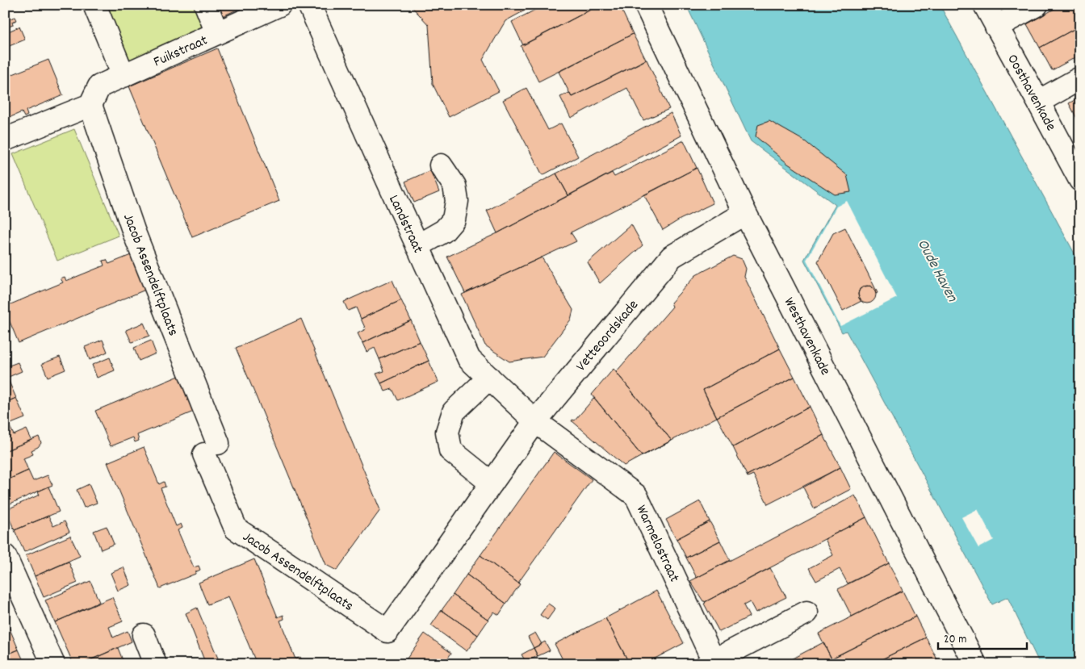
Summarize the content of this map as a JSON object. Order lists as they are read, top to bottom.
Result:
{
  "streets": {
    "street": [
      "Fuikstraat",
      "Oosthavenkade",
      "Landstraat",
      "Jacob Assendelftplaats",
      "Vetteoordskade",
      "Westhavenkade",
      "Warmelostraat"
    ]
  },
  "crossings": [
    ["Fuikstraat", "Jacob Assendelftplaats"],
    ["Landstraat", "Vetteoordskade"],
    ["Landstraat", "Warmelostraat"],
    ["Jacob Assendelftplaats", "Vetteoordskade"],
    ["Vetteoordskade", "Westhavenkade"],
    ["Vetteoordskade", "Warmelostraat"]
  ],
  "water": ["Oude Haven"],
  "scale_bar": "20 m"
}
